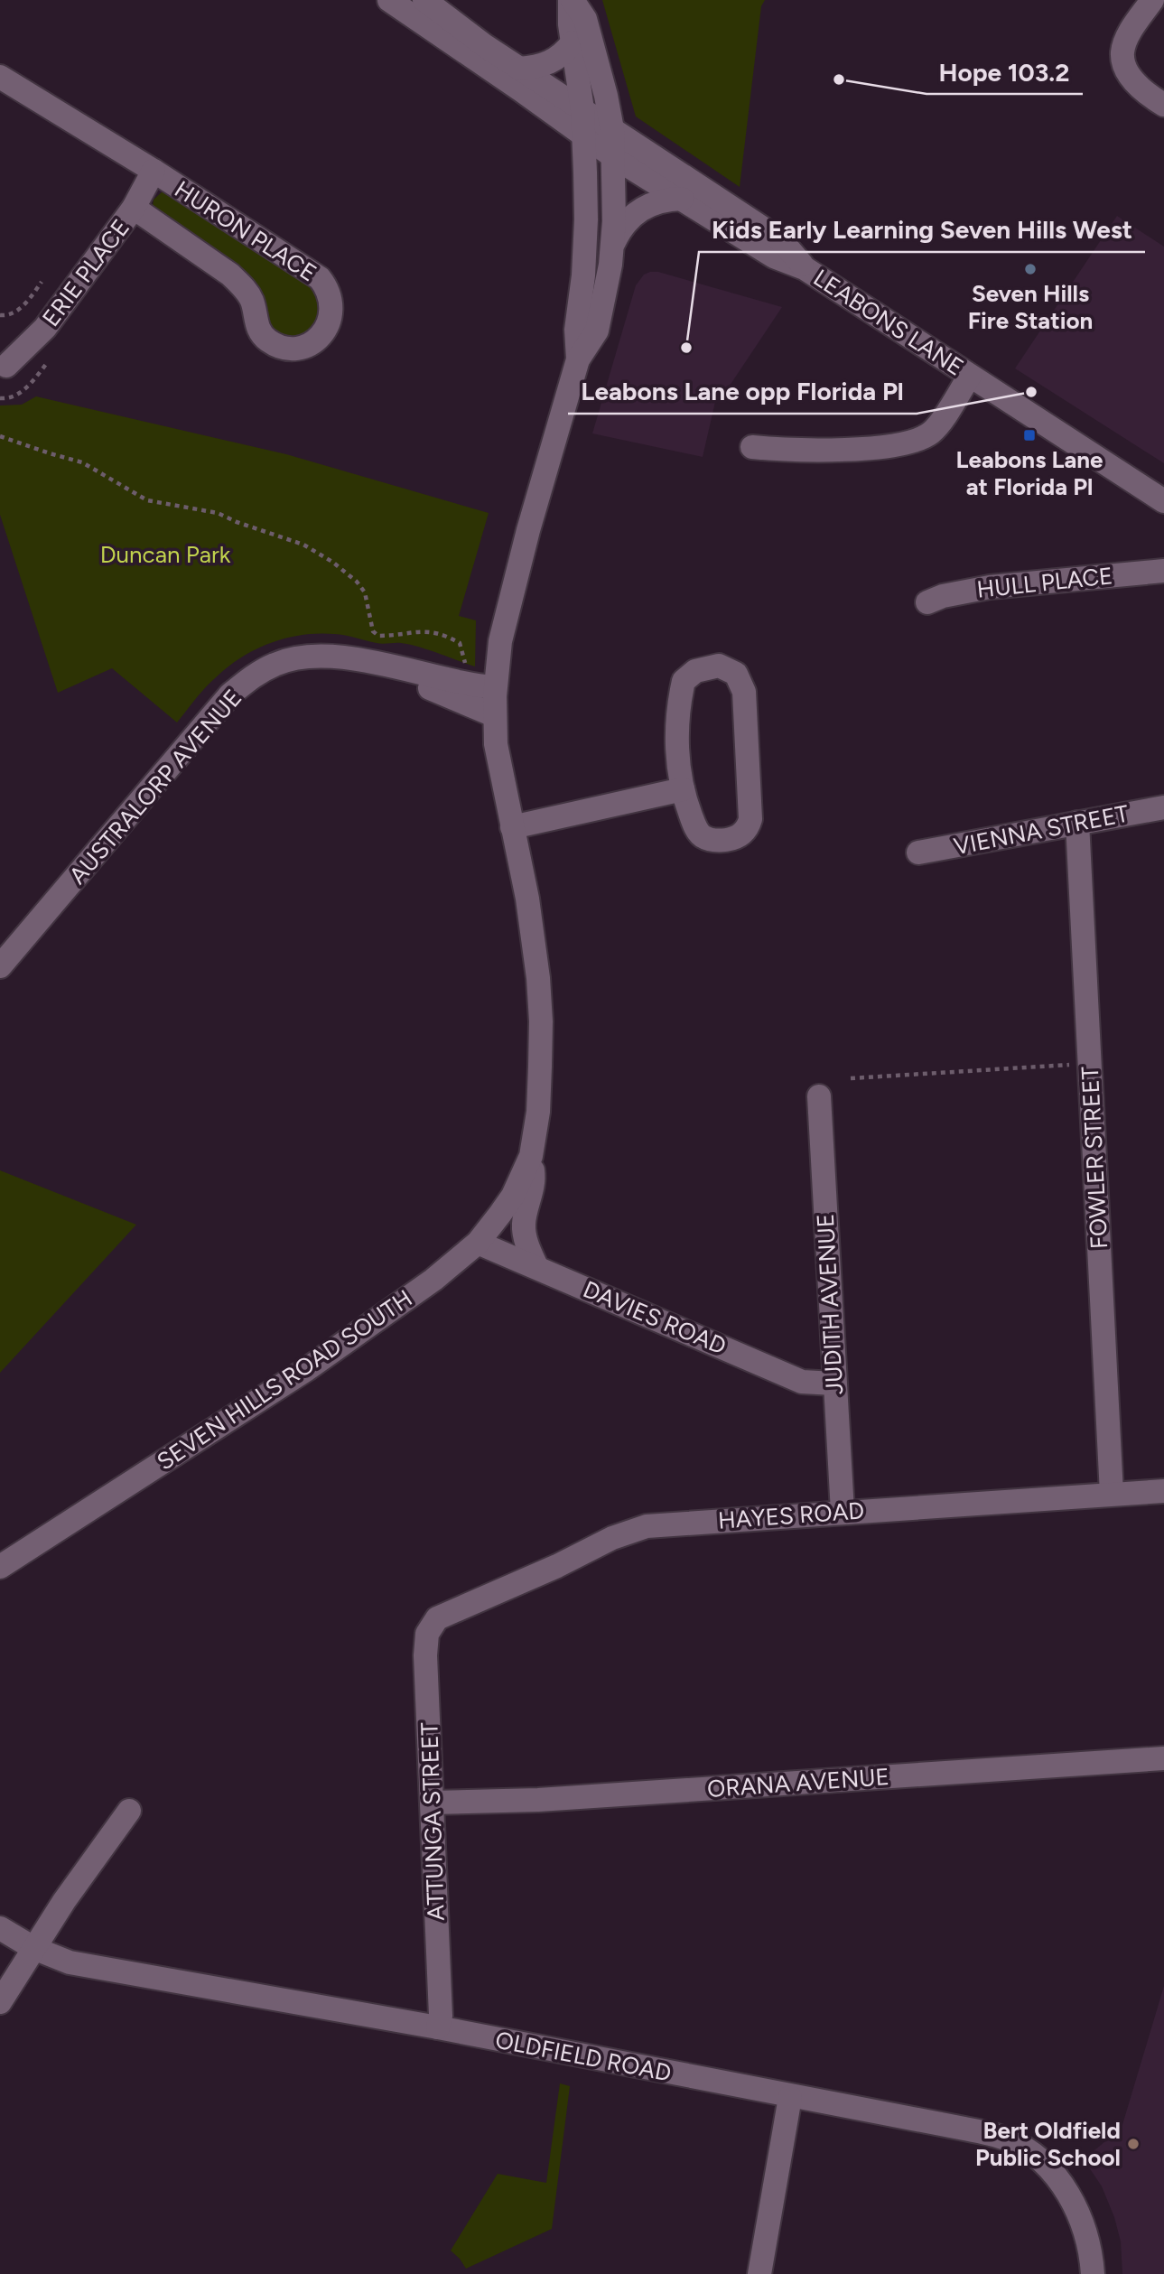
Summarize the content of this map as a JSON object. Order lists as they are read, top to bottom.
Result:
{
  "streets": {
    "street": [
      "HURON PLACE",
      "ERIE PLACE",
      "LEABONS LANE",
      "HULL PLACE",
      "AUSTRALORP AVENUE",
      "VIENNA STREET",
      "FOWLER STREET",
      "JUDITH AVENUE",
      "DAVIES ROAD",
      "SEVEN HILLS ROAD SOUTH",
      "HAYES ROAD",
      "ORANA AVENUE",
      "ATTUNGA STREET",
      "OLDFIELD ROAD"
    ]
  },
  "crossings": [
    ["HURON PLACE", "ERIE PLACE"],
    ["LEABONS LANE", "SEVEN HILLS ROAD SOUTH"],
    ["AUSTRALORP AVENUE", "SEVEN HILLS ROAD SOUTH"],
    ["VIENNA STREET", "FOWLER STREET"],
    ["FOWLER STREET", "HAYES ROAD"],
    ["JUDITH AVENUE", "DAVIES ROAD"],
    ["JUDITH AVENUE", "HAYES ROAD"],
    ["DAVIES ROAD", "SEVEN HILLS ROAD SOUTH"],
    ["HAYES ROAD", "ATTUNGA STREET"],
    ["ORANA AVENUE", "ATTUNGA STREET"],
    ["ATTUNGA STREET", "OLDFIELD ROAD"]
  ],
  "parks": ["Duncan Park"],
  "places": {
    "other": [
      "Hope 103.2",
      "Seven Hills Fire Station",
      "Kids Early Learning Seven Hills West",
      "Leabons Lane opp Florida Pl",
      "Bert Oldfield Public School"
    ],
    "transit": ["Leabons Lane at Florida Pl"]
  }
}
